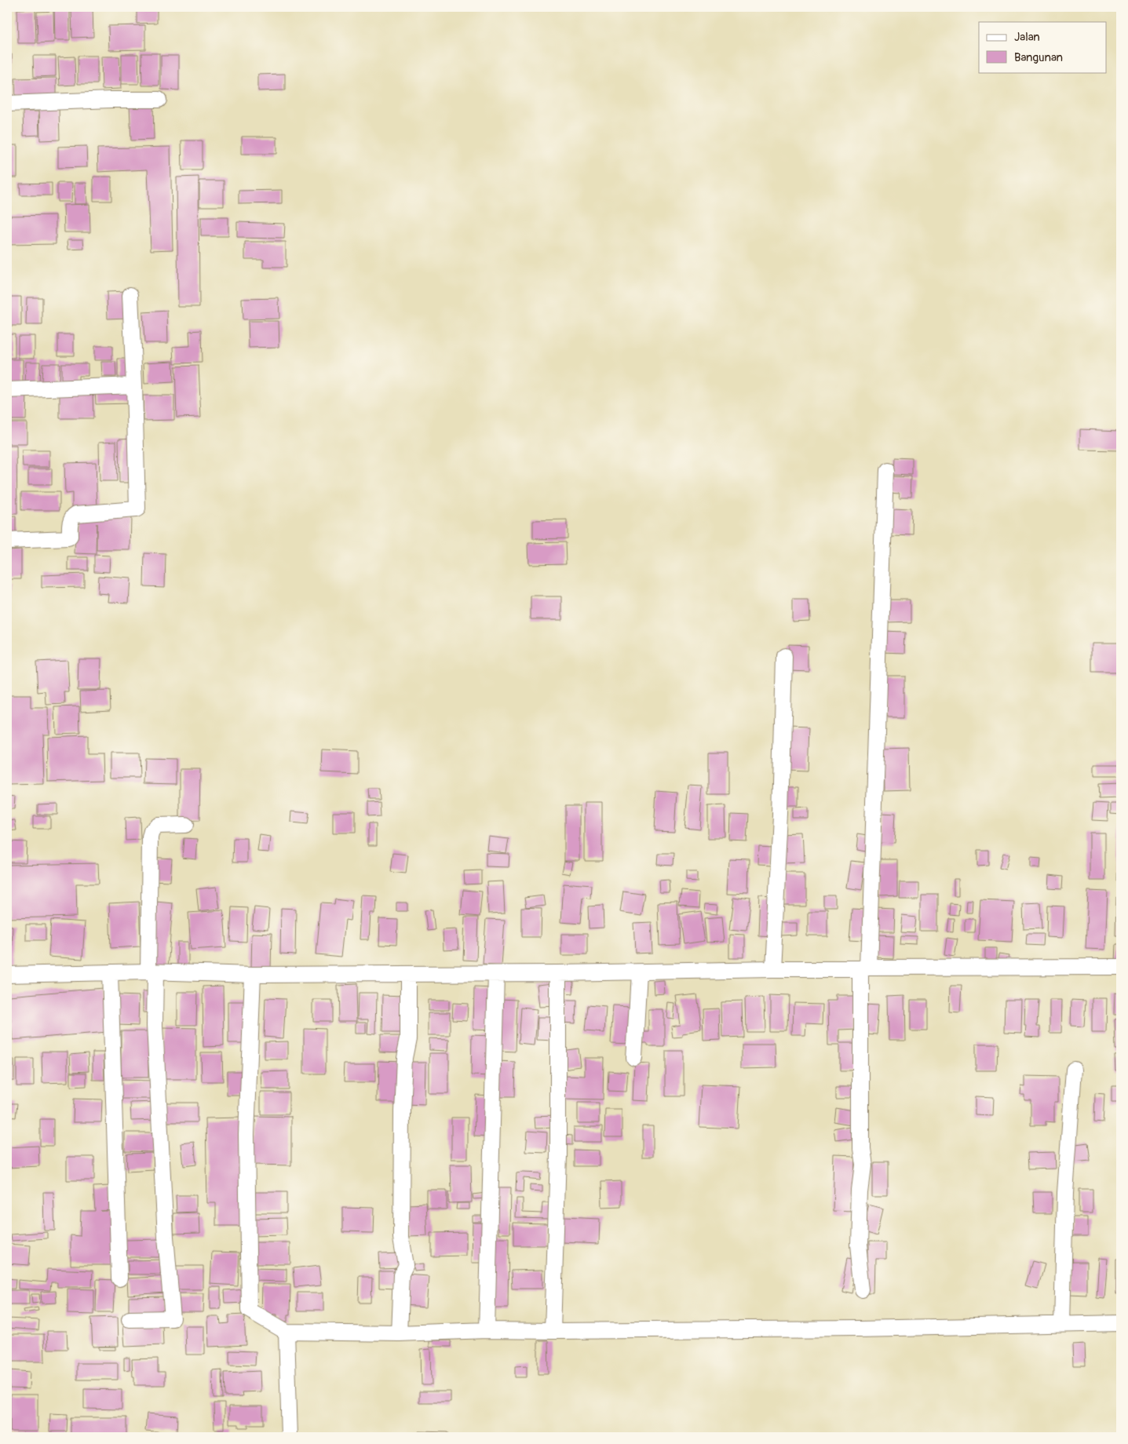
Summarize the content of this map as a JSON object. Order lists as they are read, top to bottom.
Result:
{
  "legend": ["Jalan", "Bangunan"]
}
